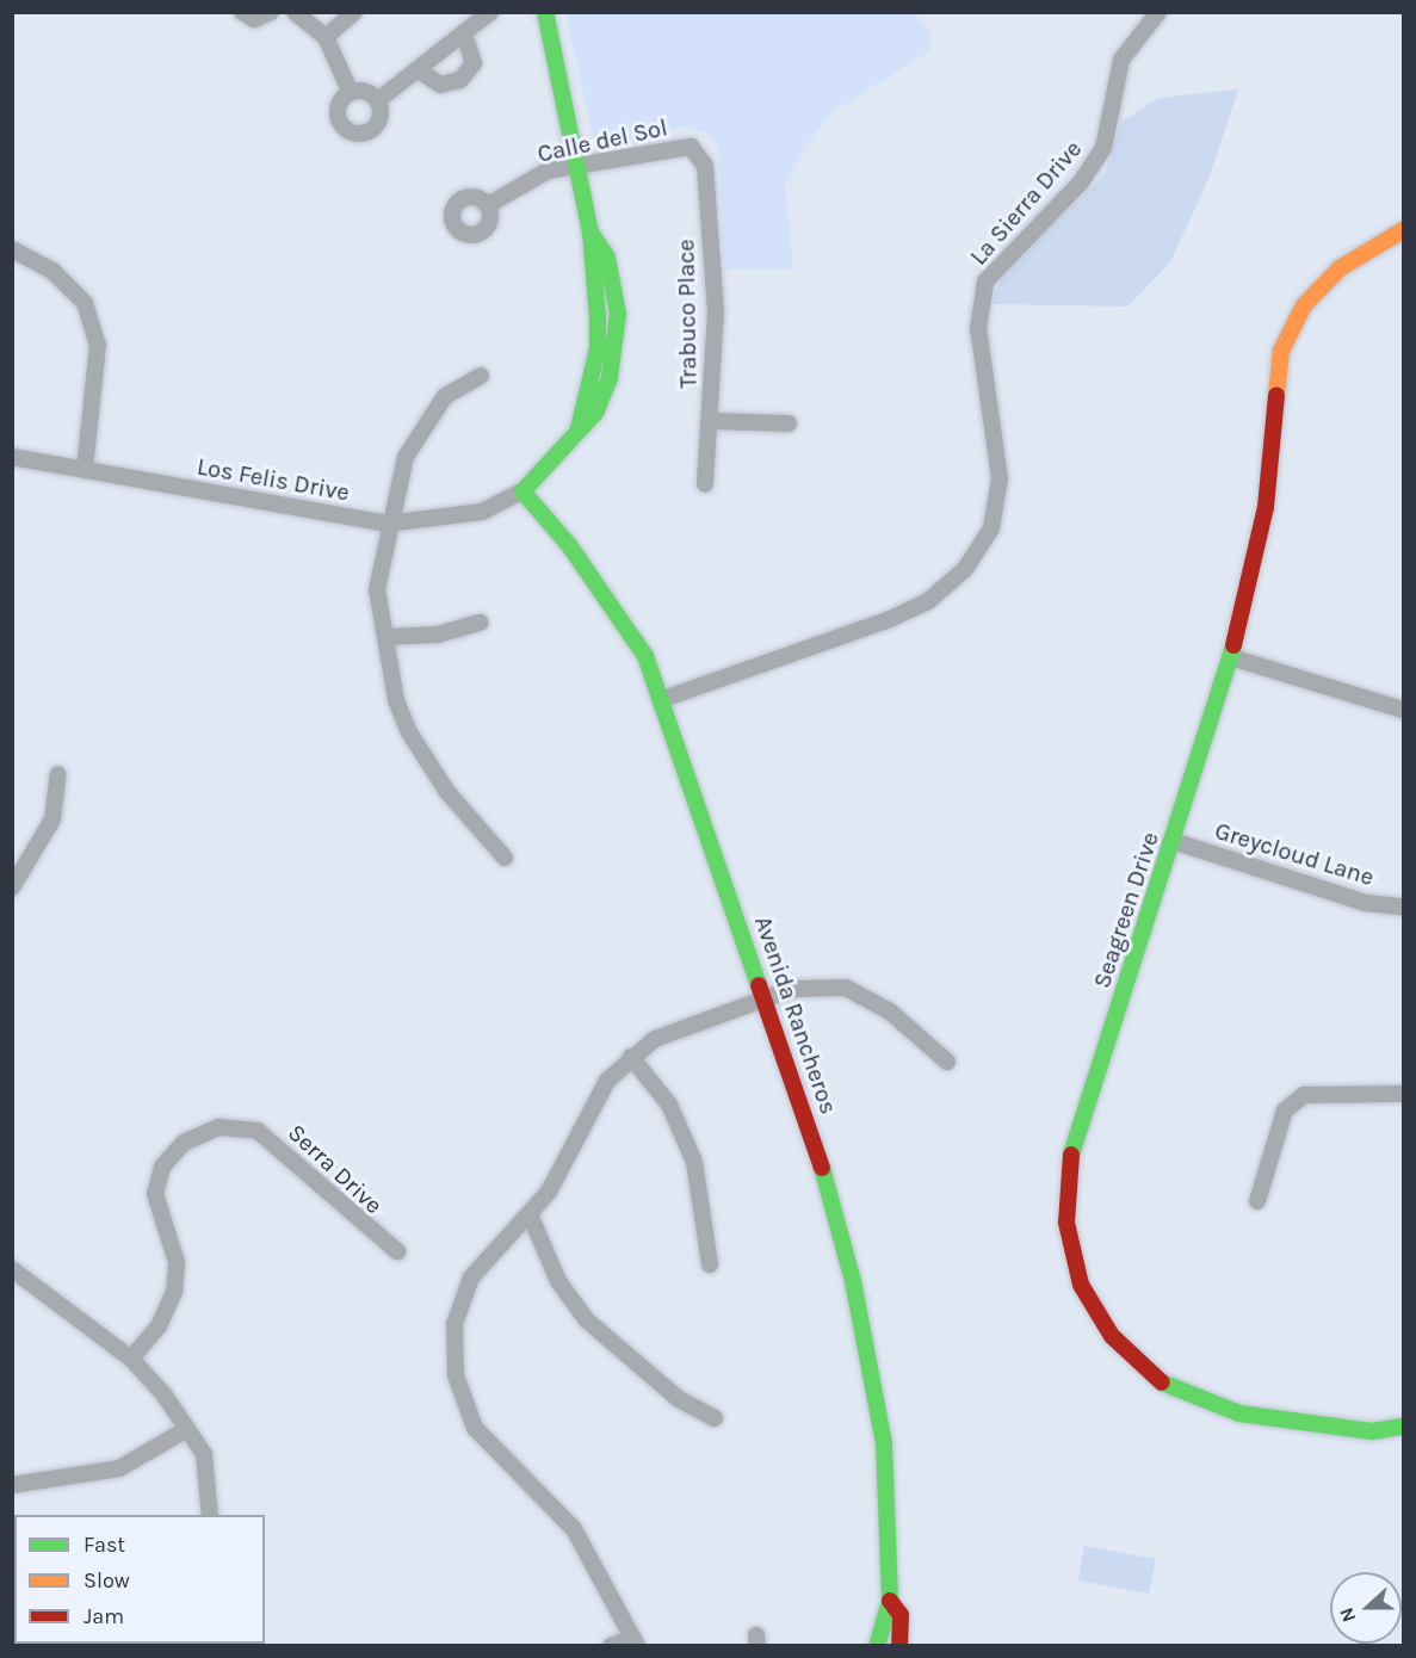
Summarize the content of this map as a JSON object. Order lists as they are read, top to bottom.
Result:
{
  "streets": {
    "main road": ["Seagreen Drive", "Avenida Rancheros"],
    "street": [
      "Calle del Sol",
      "La Sierra Drive",
      "Trabuco Place",
      "Los Felis Drive",
      "Greycloud Lane",
      "Serra Drive"
    ]
  },
  "crossings": [
    ["Calle del Sol", "Trabuco Place"],
    ["La Sierra Drive", "Avenida Rancheros"],
    ["Los Felis Drive", "Avenida Rancheros"],
    ["Greycloud Lane", "Seagreen Drive"]
  ],
  "legend": ["Fast", "Slow", "Jam"],
  "north": "left"
}
